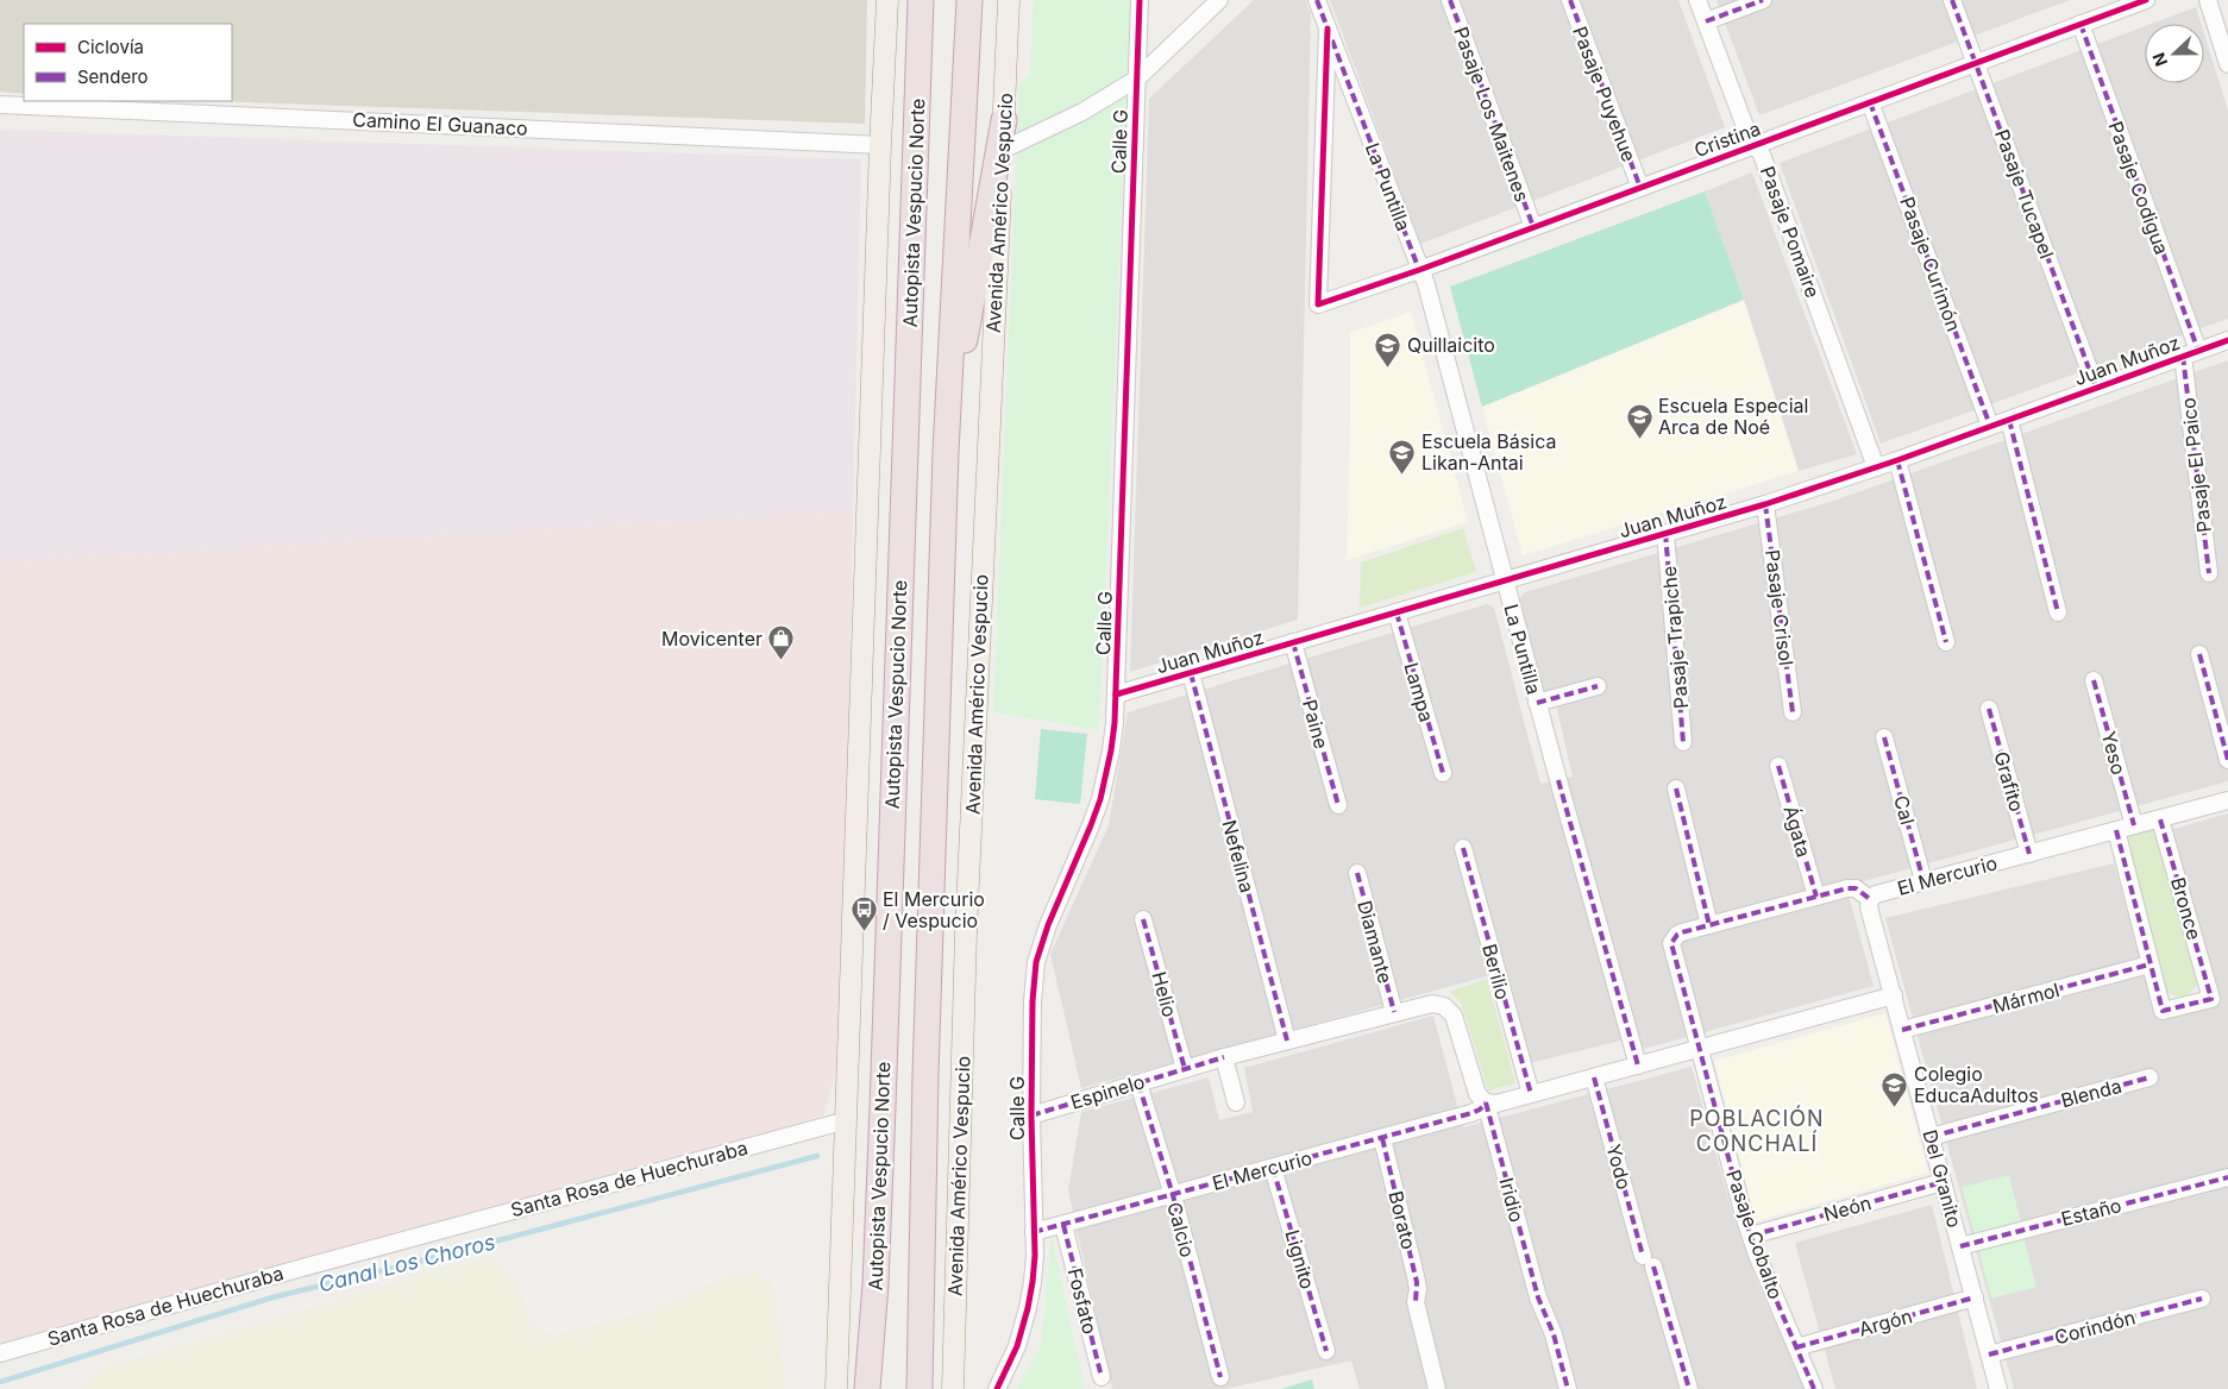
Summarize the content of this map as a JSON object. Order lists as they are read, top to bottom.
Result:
{
  "streets": {
    "highway": ["Autopista Vespucio Norte"],
    "main road": ["Avenida Américo Vespucio"],
    "street": [
      "Pasaje Puyehue",
      "Pasaje Los Maitenes",
      "Camino El Guanaco",
      "Cristina",
      "Calle G",
      "La Puntilla",
      "Pasaje Codigua",
      "Pasaje Tucapel",
      "Pasaje Pomaire",
      "Pasaje Curimón",
      "Juan Muñoz",
      "Pasaje El Paico",
      "Pasaje Crisol",
      "Pasaje Trapiche",
      "Lampa",
      "Paine",
      "Yeso",
      "Grafito",
      "Cal",
      "Ágata",
      "Nefelina",
      "El Mercurio",
      "Bronce",
      "Diamante",
      "Berilio",
      "Helio",
      "Mármol",
      "Espinelo",
      "Blenda",
      "Yodo",
      "Santa Rosa de Huechuraba",
      "Del Granito",
      "Iridio",
      "Neón",
      "Estaño",
      "Borato",
      "Calcio",
      "Pasaje Cobalto",
      "Lignito",
      "Fosfato",
      "Argón",
      "Corindón"
    ]
  },
  "crossings": [
    ["Pasaje Puyehue", "Cristina"],
    ["Pasaje Los Maitenes", "Cristina"],
    ["Cristina", "La Puntilla"],
    ["Cristina", "Pasaje Codigua"],
    ["Cristina", "Pasaje Tucapel"],
    ["Cristina", "Pasaje Pomaire"],
    ["Cristina", "Pasaje Curimón"],
    ["Calle G", "Juan Muñoz"],
    ["Calle G", "El Mercurio"],
    ["Calle G", "Espinelo"],
    ["La Puntilla", "Juan Muñoz"],
    ["La Puntilla", "El Mercurio"],
    ["Pasaje Codigua", "Juan Muñoz"],
    ["Pasaje Codigua", "Pasaje El Paico"],
    ["Pasaje Tucapel", "Juan Muñoz"],
    ["Pasaje Pomaire", "Juan Muñoz"],
    ["Pasaje Curimón", "Juan Muñoz"],
    ["Juan Muñoz", "Pasaje El Paico"],
    ["Juan Muñoz", "Pasaje Crisol"],
    ["Juan Muñoz", "Pasaje Trapiche"],
    ["Juan Muñoz", "Lampa"],
    ["Juan Muñoz", "Paine"],
    ["Juan Muñoz", "Nefelina"],
    ["Yeso", "El Mercurio"],
    ["Grafito", "El Mercurio"],
    ["Cal", "El Mercurio"],
    ["El Mercurio", "Bronce"],
    ["El Mercurio", "Berilio"],
    ["El Mercurio", "Yodo"],
    ["El Mercurio", "Del Granito"],
    ["El Mercurio", "Iridio"],
    ["El Mercurio", "Borato"],
    ["El Mercurio", "Calcio"],
    ["El Mercurio", "Pasaje Cobalto"],
    ["El Mercurio", "Lignito"],
    ["El Mercurio", "Fosfato"],
    ["Bronce", "Mármol"],
    ["Helio", "Espinelo"],
    ["Mármol", "Del Granito"],
    ["Espinelo", "Calcio"],
    ["Blenda", "Del Granito"],
    ["Del Granito", "Neón"],
    ["Del Granito", "Estaño"],
    ["Del Granito", "Argón"],
    ["Del Granito", "Corindón"],
    ["Neón", "Pasaje Cobalto"],
    ["Pasaje Cobalto", "Argón"]
  ],
  "districts": ["POBLACIÓN CONCHALÍ"],
  "water": ["Canal Los Choros"],
  "places": {
    "school or university": [
      "Quillaicito",
      "Escuela Especial Arca de Noé",
      "Escuela Básica Likan-Antai",
      "Colegio EducaAdultos"
    ],
    "shop": ["Movicenter"],
    "bus stop": ["El Mercurio / Vespucio"]
  },
  "legend": ["Ciclovía", "Sendero"],
  "north": "left"
}
